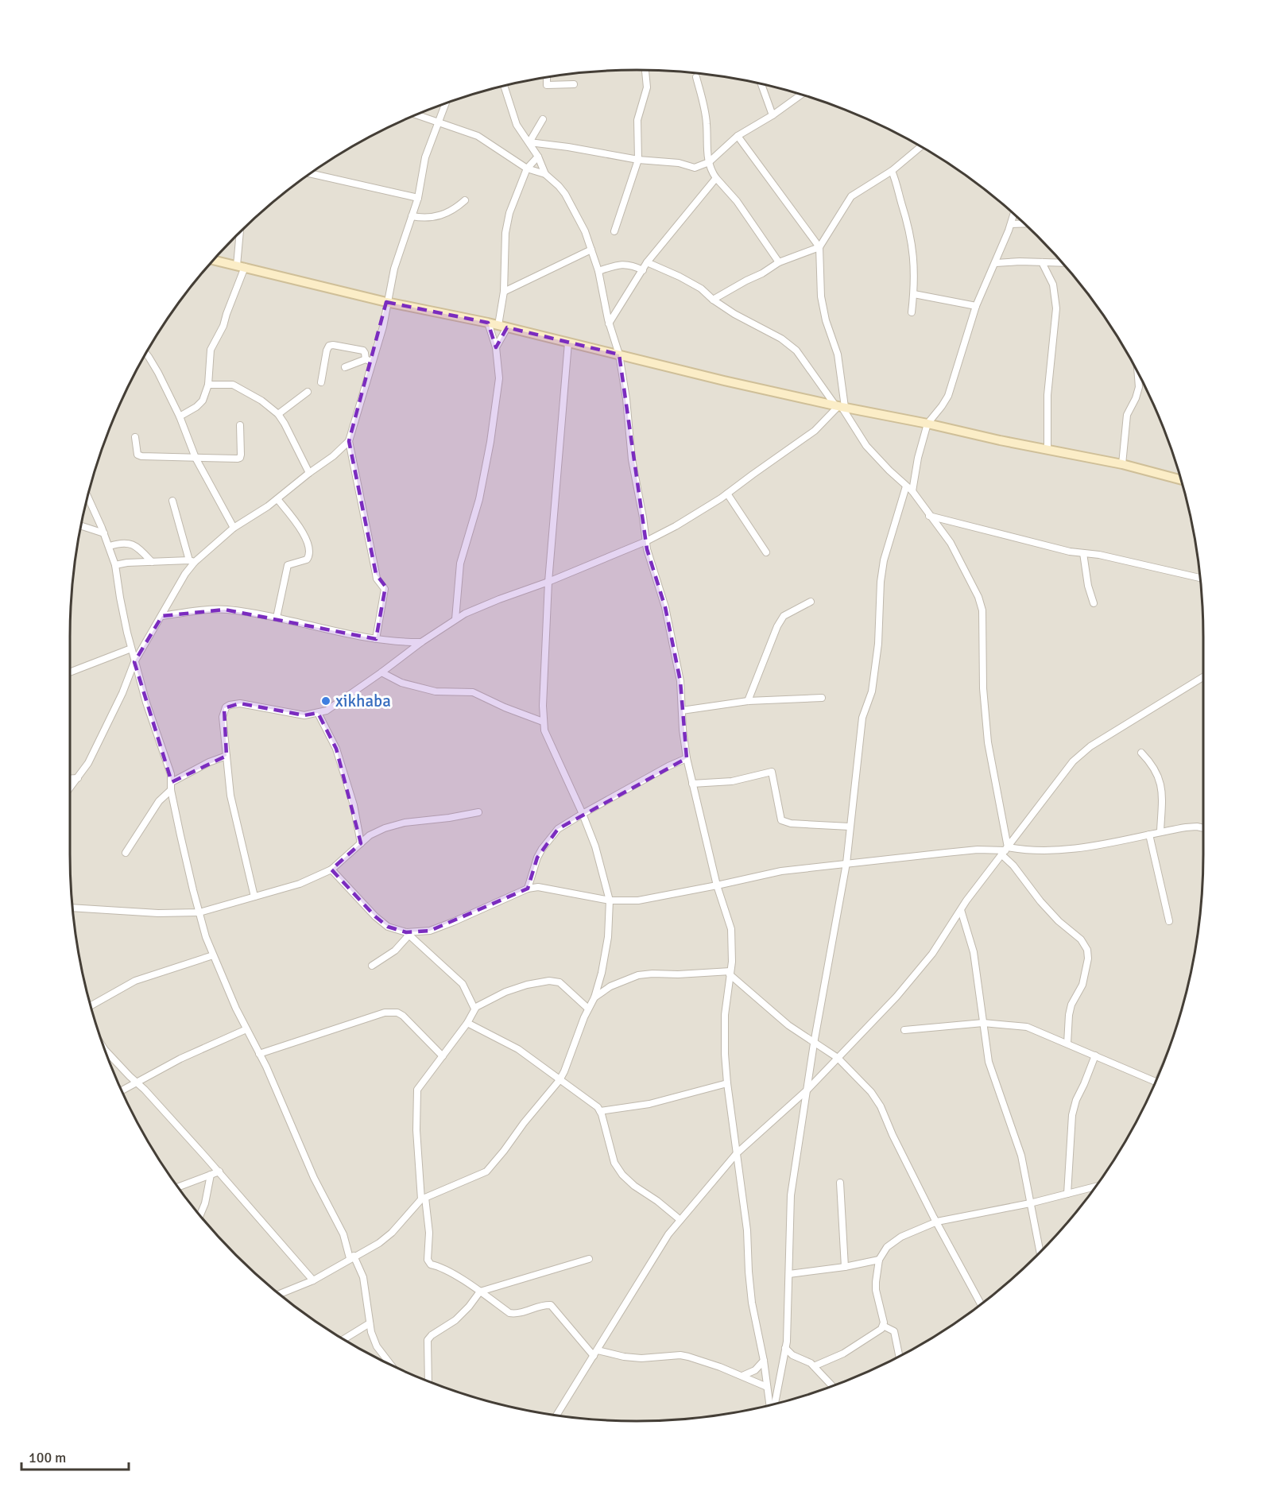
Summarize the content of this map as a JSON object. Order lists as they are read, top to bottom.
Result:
{
  "places": ["xikhaba"],
  "scale_bar": "100 m"
}
